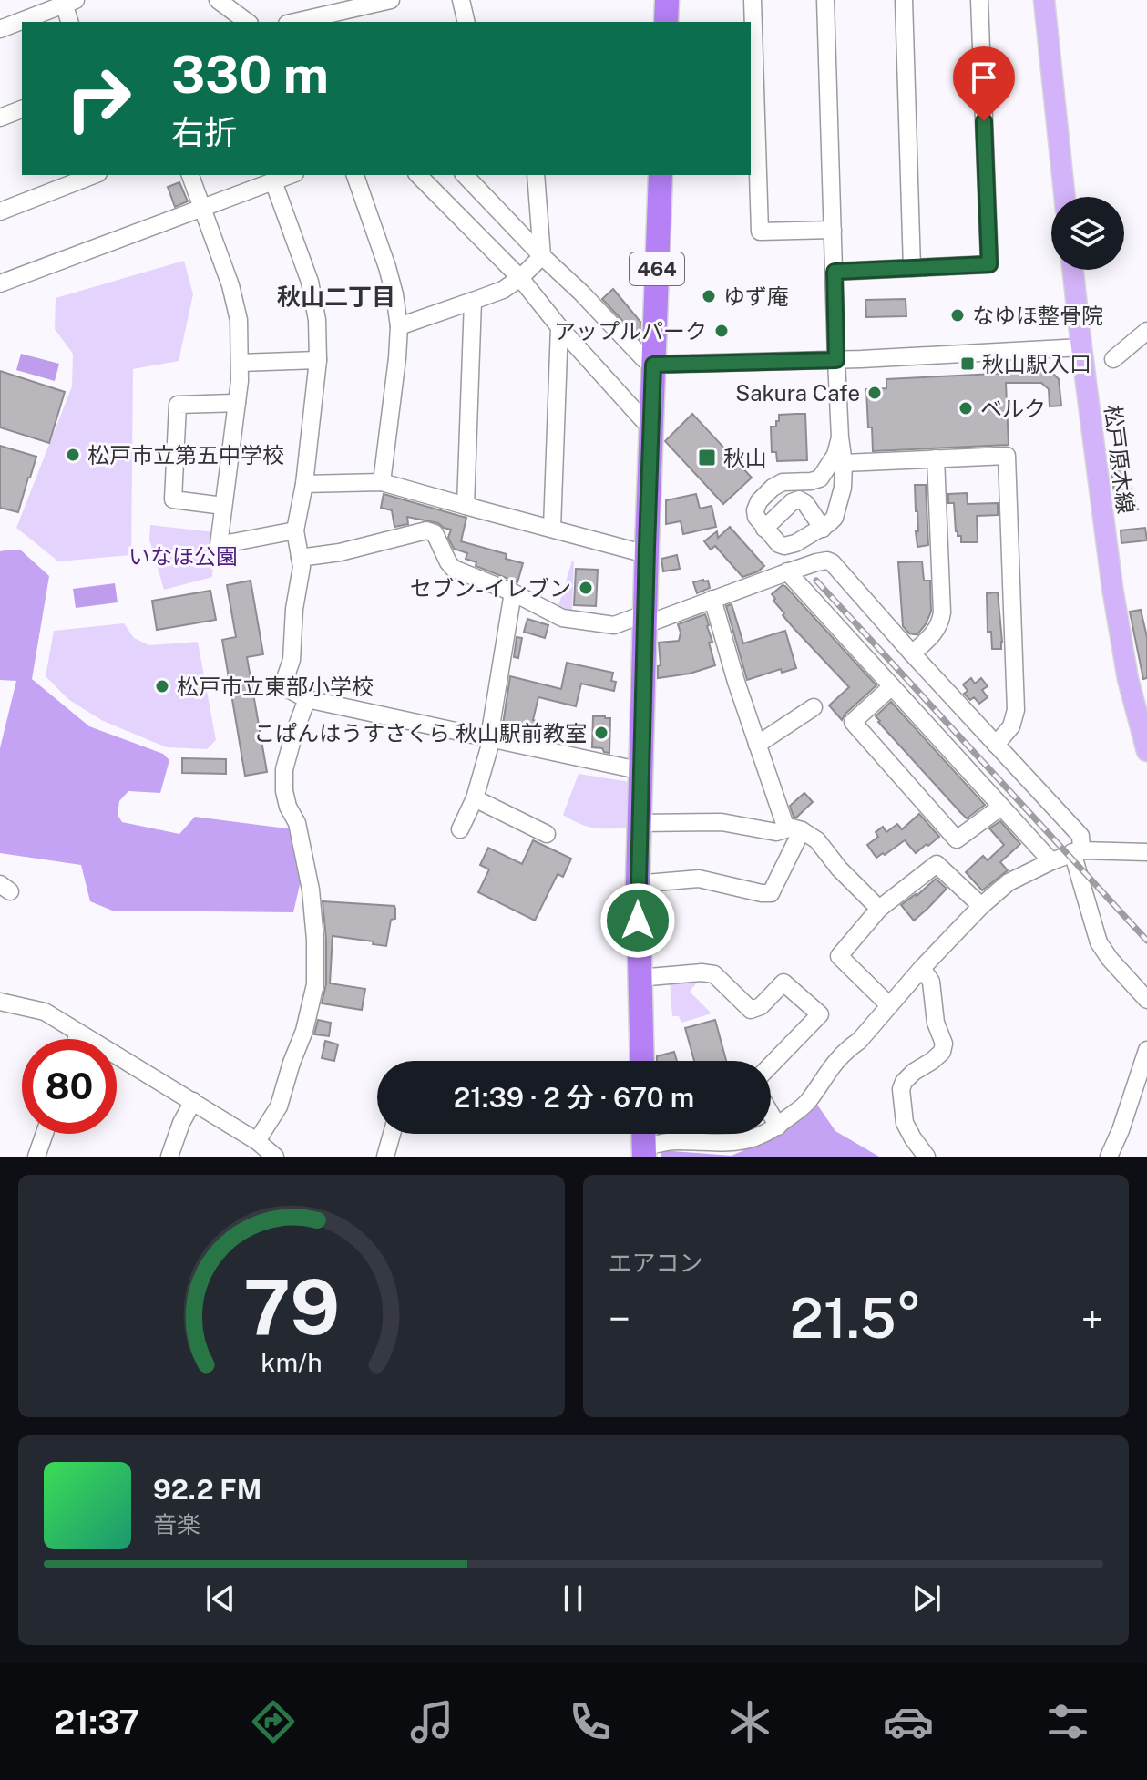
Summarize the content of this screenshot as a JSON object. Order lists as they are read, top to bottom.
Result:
{
  "streets": {
    "highway": ["464"],
    "main road": ["松戸原木線"]
  },
  "districts": ["秋山二丁目"],
  "parks": ["いなほ公園"],
  "places": {
    "other": [
      "ゆず庵",
      "なゆほ整骨院",
      "アップルパーク",
      "Sakura Cafe",
      "ベルク",
      "松戸市立第五中学校",
      "セブン-イレブン",
      "松戸市立東部小学校",
      "こぱんはうすさくら 秋山駅前教室"
    ],
    "transit": ["秋山駅入口", "秋山"]
  },
  "page": {
    "turn": ["330 m", "右折"],
    "limit": "80",
    "trip": "21:39 · 2 分 · 670 m",
    "tile": "エアコン",
    "heat": ["−", "21.5°", "+"],
    "song": ["92.2 FM", "音楽"],
    "tabs": "21:37",
    "gauge": ["79", "km/h"]
  }
}
